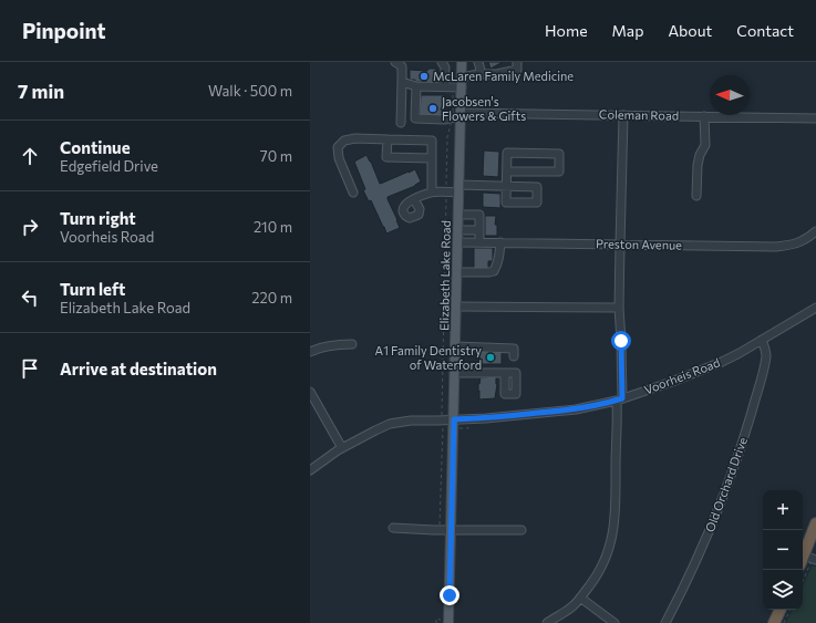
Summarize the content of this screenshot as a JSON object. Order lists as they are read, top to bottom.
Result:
{
  "streets": {
    "main road": ["Elizabeth Lake Road"],
    "street": [
      "Coleman Road",
      "Preston Avenue",
      "Voorheis Road",
      "Old Orchard Drive"
    ]
  },
  "crossings": [
    ["Coleman Road", "Elizabeth Lake Road"],
    ["Preston Avenue", "Elizabeth Lake Road"],
    ["Elizabeth Lake Road", "Voorheis Road"],
    ["Voorheis Road", "Old Orchard Drive"]
  ],
  "places": ["McLaren Family Medicine", "Jacobsen's Flowers & Gifts", "A1 Family Dentistry of Waterford"],
  "north": "left",
  "page": {
    "header": "Pinpoint",
    "nav": [
      "Home",
      "Map",
      "About",
      "Contact"
    ],
    "heading": ["7 min", "Walk · 500 m"],
    "list": [
      ["Continue", "Edgefield Drive", "70 m"],
      ["Turn right", "Voorheis Road", "210 m"],
      ["Turn left", "Elizabeth Lake Road", "220 m"],
      "Arrive at destination"
    ],
    "map_buttons": ["+", "−"]
  }
}
